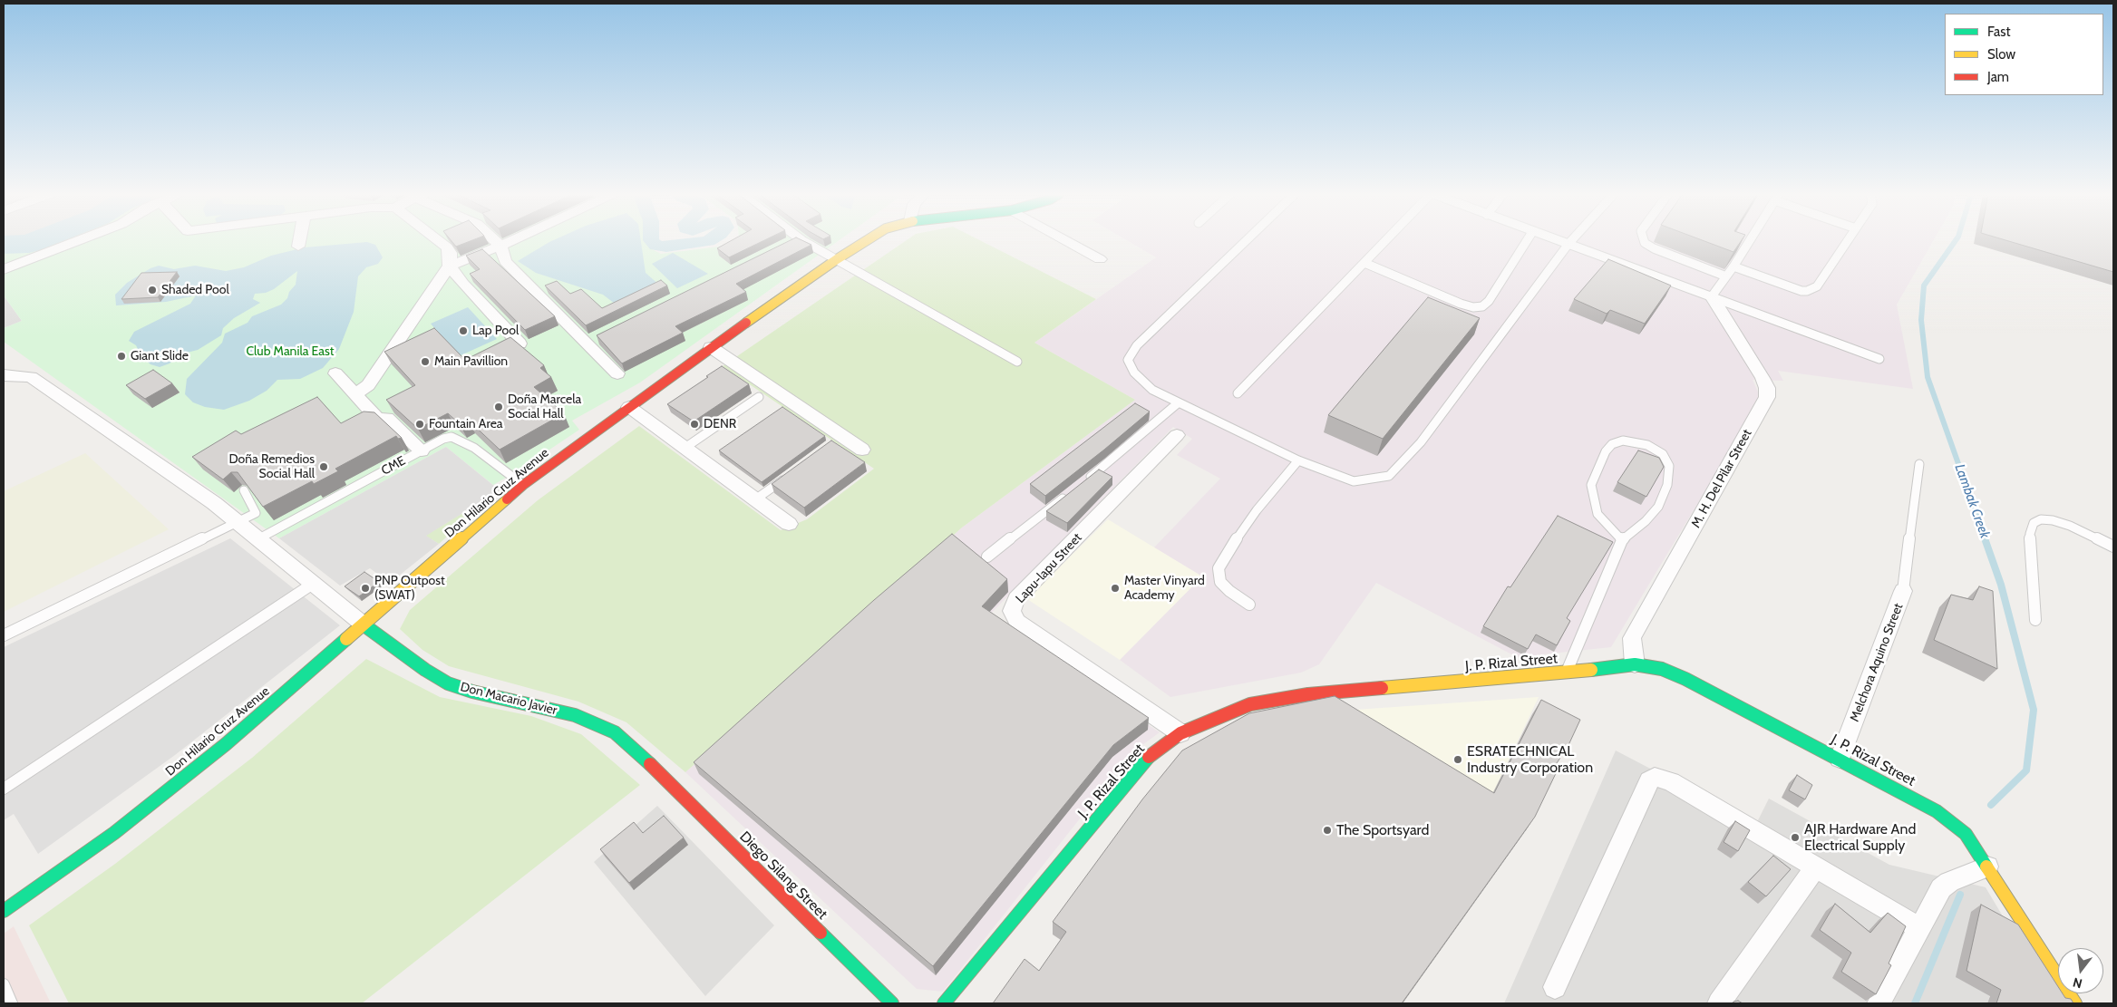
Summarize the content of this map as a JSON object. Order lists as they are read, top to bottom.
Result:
{
  "streets": {
    "street": [
      "M. H. Del Pilar Street",
      "Don Hilario Cruz Avenue",
      "Lapu-lapu Street",
      "J. P. Rizal Street",
      "Melchora Aquino Street",
      "Don Macario Javier",
      "Diego Silang Street"
    ],
    "lane": ["CME"]
  },
  "crossings": [
    ["CME", "Don Hilario Cruz Avenue"],
    ["M. H. Del Pilar Street", "J. P. Rizal Street"],
    ["Don Hilario Cruz Avenue", "Don Macario Javier"],
    ["Lapu-lapu Street", "J. P. Rizal Street"],
    ["J. P. Rizal Street", "Melchora Aquino Street"],
    ["Don Macario Javier", "Diego Silang Street"]
  ],
  "water": ["Lambak Creek"],
  "parks": ["Club Manila East"],
  "places": [
    "Shaded Pool",
    "Lap Pool",
    "Giant Slide",
    "Main Pavillion",
    "Doña Marcela Social Hall",
    "Fountain Area",
    "DENR",
    "Doña Remedios Social Hall",
    "PNP Outpost (SWAT)",
    "Master Vinyard Academy",
    "ESRATECHNICAL Industry Corporation",
    "The Sportsyard",
    "AJR Hardware And Electrical Supply"
  ],
  "legend": ["Fast", "Slow", "Jam"],
  "north": "bottom"
}
